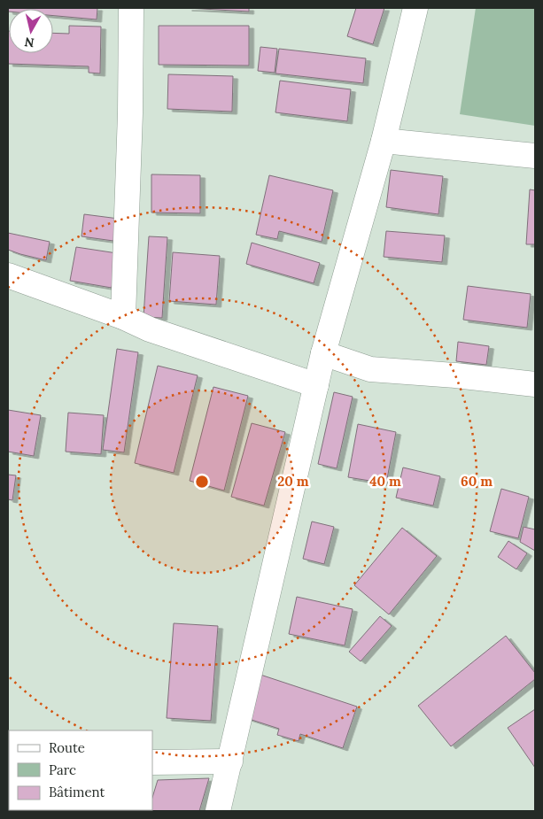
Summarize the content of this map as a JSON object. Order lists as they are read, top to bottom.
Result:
{
  "legend": ["Route", "Parc", "Bâtiment"],
  "north": "bottom",
  "rings": ["20 m", "40 m", "60 m"]
}
